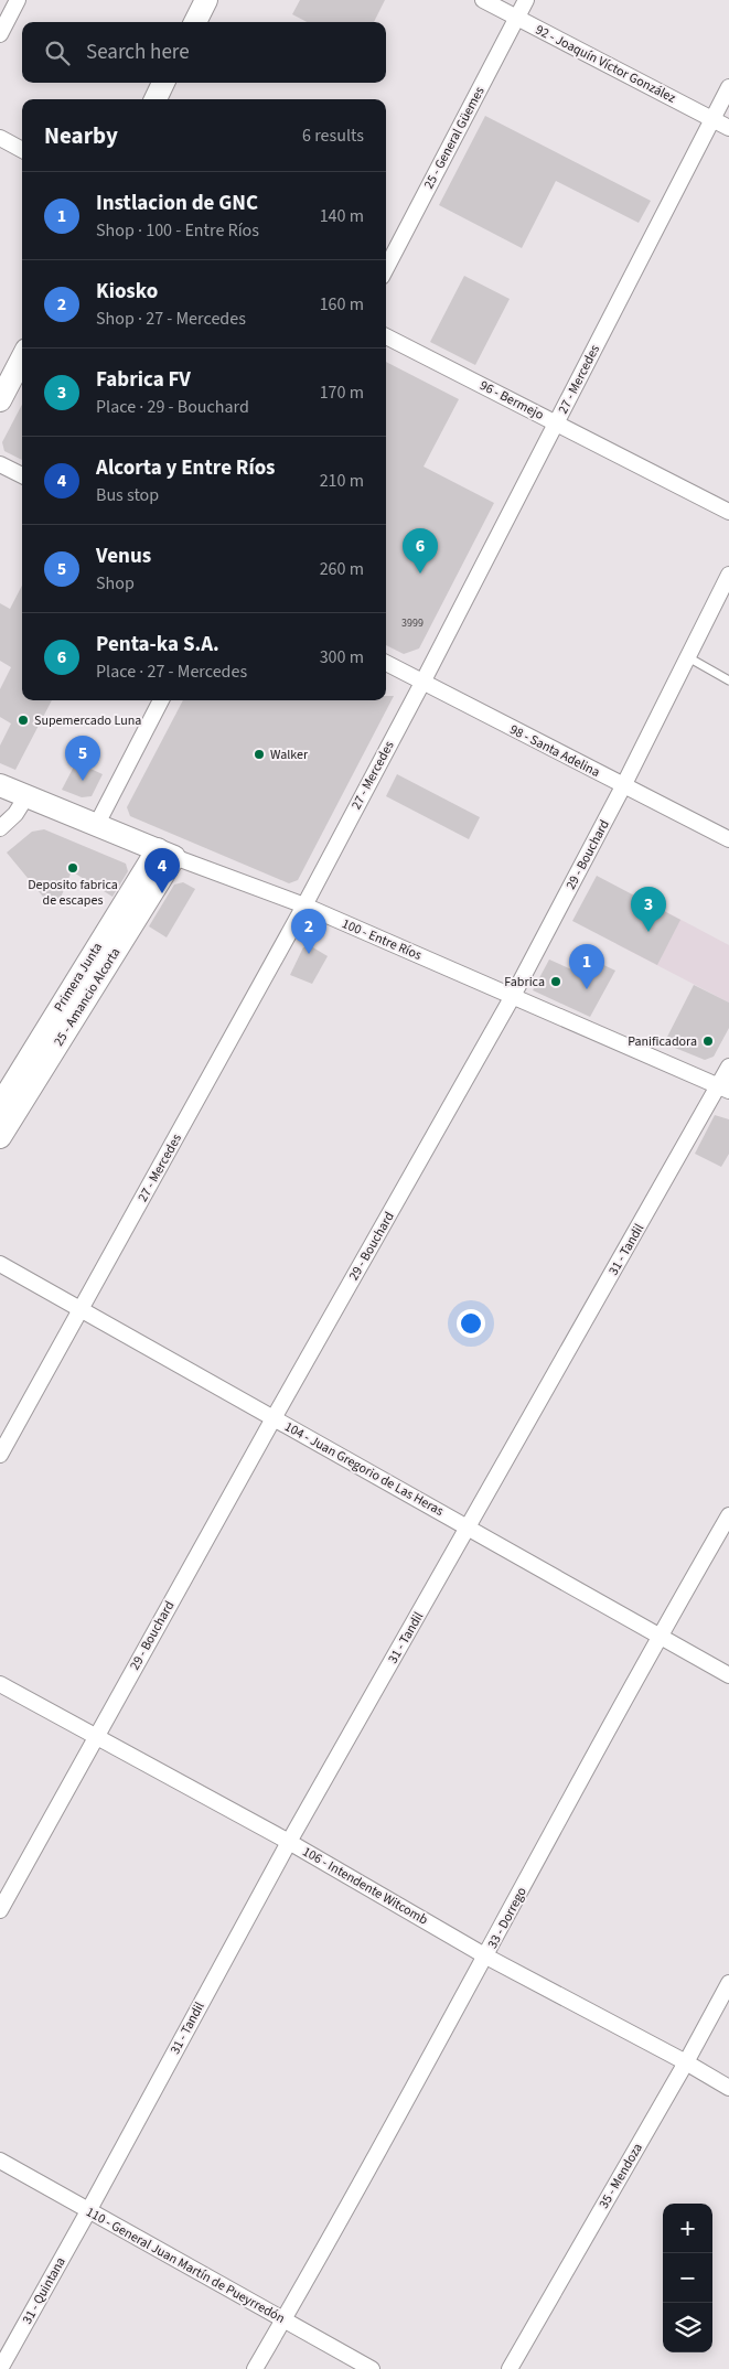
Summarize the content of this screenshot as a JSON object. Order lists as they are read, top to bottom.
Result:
{
  "streets": {
    "main road": ["100 - Entre Ríos", "Primera Junta", "25 - Amancio Alcorta"],
    "street": [
      "92 - Joaquín Víctor González",
      "25 - General Güemes",
      "27 - Mercedes",
      "96 - Bermejo",
      "98 - Santa Adelina",
      "29 - Bouchard",
      "31 - Tandil",
      "104 - Juan Gregorio de Las Heras",
      "106 - Intendente Witcomb",
      "33 - Dorrego",
      "35 - Mendoza",
      "110 - General Juan Martín de Pueyrredón",
      "31 - Quintana"
    ]
  },
  "crossings": [
    ["92 - Joaquín Víctor González", "25 - General Güemes"],
    ["92 - Joaquín Víctor González", "27 - Mercedes"],
    ["27 - Mercedes", "96 - Bermejo"],
    ["27 - Mercedes", "98 - Santa Adelina"],
    ["27 - Mercedes", "100 - Entre Ríos"],
    ["27 - Mercedes", "104 - Juan Gregorio de Las Heras"],
    ["98 - Santa Adelina", "29 - Bouchard"],
    ["29 - Bouchard", "100 - Entre Ríos"],
    ["29 - Bouchard", "104 - Juan Gregorio de Las Heras"],
    ["29 - Bouchard", "106 - Intendente Witcomb"],
    ["100 - Entre Ríos", "Primera Junta"],
    ["100 - Entre Ríos", "25 - Amancio Alcorta"],
    ["100 - Entre Ríos", "31 - Tandil"],
    ["Primera Junta", "25 - Amancio Alcorta"],
    ["31 - Tandil", "104 - Juan Gregorio de Las Heras"],
    ["31 - Tandil", "106 - Intendente Witcomb"],
    ["31 - Tandil", "110 - General Juan Martín de Pueyrredón"],
    ["31 - Tandil", "31 - Quintana"],
    ["104 - Juan Gregorio de Las Heras", "33 - Dorrego"],
    ["106 - Intendente Witcomb", "33 - Dorrego"],
    ["106 - Intendente Witcomb", "35 - Mendoza"],
    ["33 - Dorrego", "110 - General Juan Martín de Pueyrredón"],
    ["110 - General Juan Martín de Pueyrredón", "31 - Quintana"]
  ],
  "places": [
    "Supemercado Luna",
    "Walker",
    "Deposito fabrica de escapes",
    "Fabrica",
    "Panificadora"
  ],
  "house_numbers": ["3999"],
  "page": {
    "search": "Search here",
    "heading": ["Nearby", "6 results"],
    "list": [
      {
        "mark": "1",
        "name": "Instlacion de GNC",
        "note": "Shop · 100 - Entre Ríos",
        "value": "140 m"
      },
      {
        "mark": "2",
        "name": "Kiosko",
        "note": "Shop · 27 - Mercedes",
        "value": "160 m"
      },
      {
        "mark": "3",
        "name": "Fabrica FV",
        "note": "Place · 29 - Bouchard",
        "value": "170 m"
      },
      {
        "mark": "4",
        "name": "Alcorta y Entre Ríos",
        "note": "Bus stop",
        "value": "210 m"
      },
      {
        "mark": "5",
        "name": "Venus",
        "note": "Shop",
        "value": "260 m"
      },
      {
        "mark": "6",
        "name": "Penta-ka S.A.",
        "note": "Place · 27 - Mercedes",
        "value": "300 m"
      }
    ],
    "pins": [
      "6",
      "5",
      "4",
      "3",
      "2",
      "1"
    ],
    "map_buttons": ["+", "−"]
  }
}
